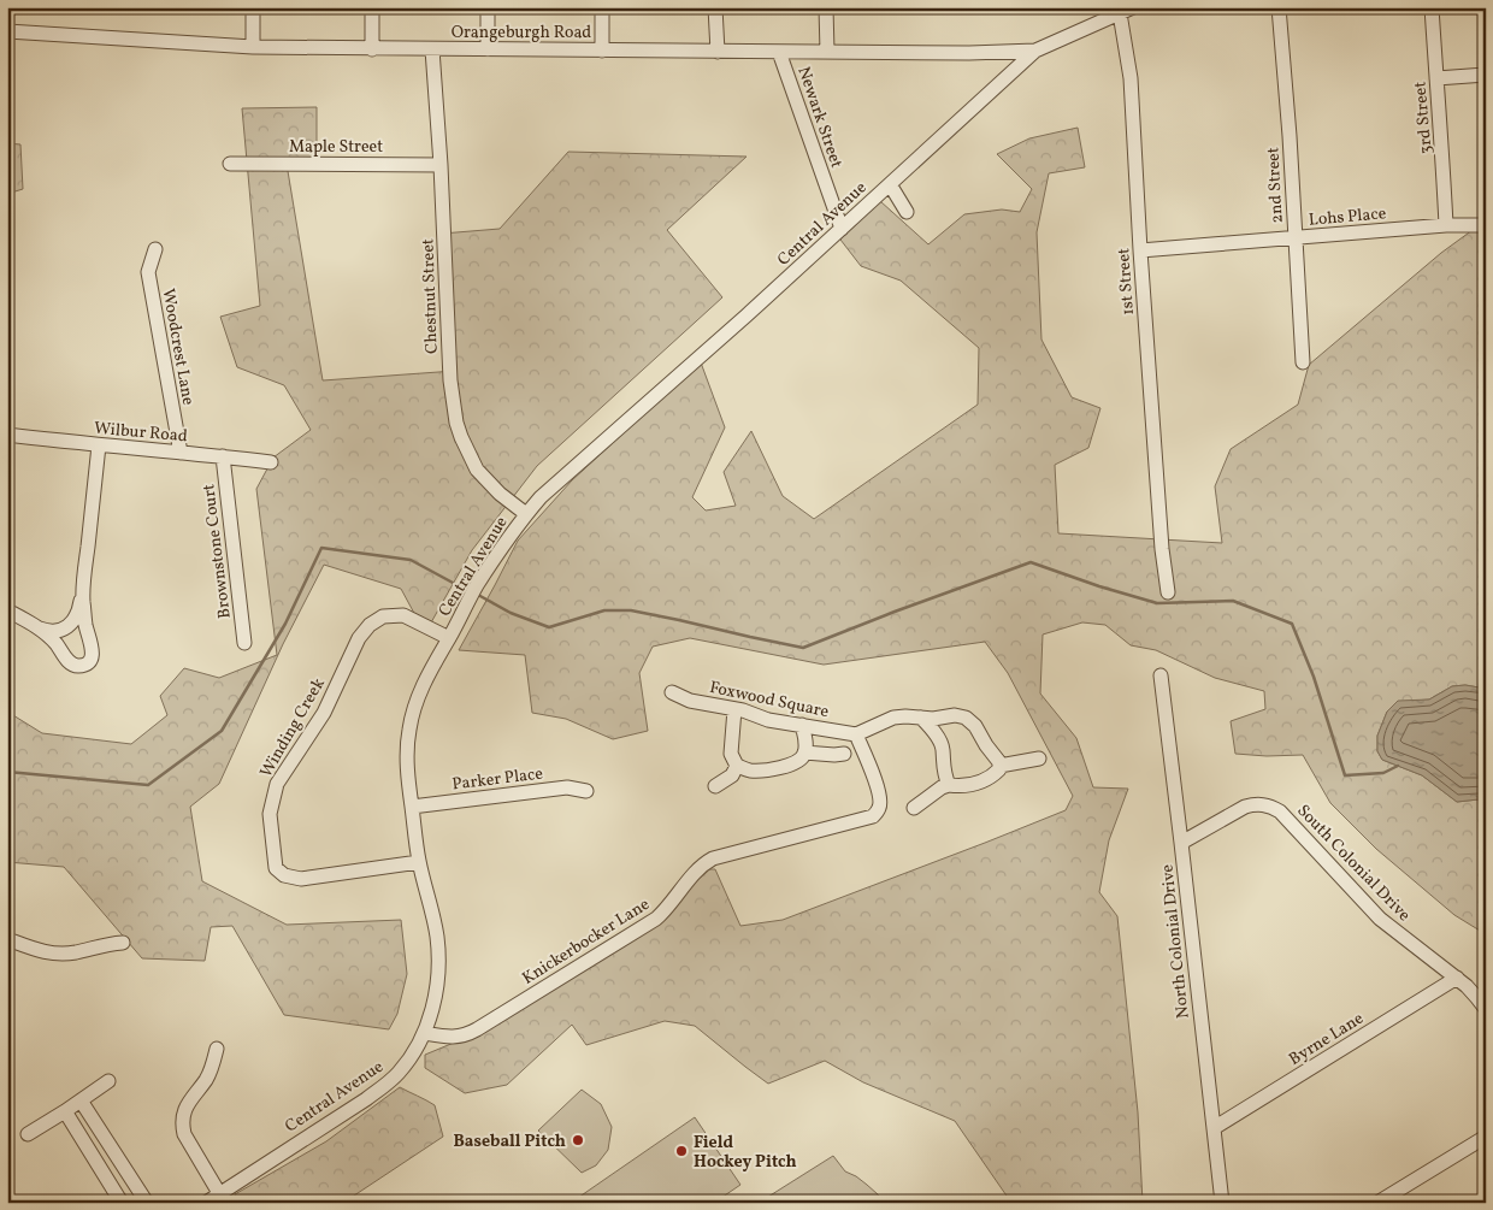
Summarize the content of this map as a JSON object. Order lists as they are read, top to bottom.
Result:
{
  "streets": {
    "street": [
      "Orangeburgh Road",
      "Newark Street",
      "3rd Street",
      "Maple Street",
      "2nd Street",
      "Lohs Place",
      "Central Avenue",
      "1st Street",
      "Chestnut Street",
      "Woodcrest Lane",
      "Wilbur Road",
      "Brownstone Court",
      "Foxwood Square",
      "Winding Creek",
      "Parker Place",
      "South Colonial Drive",
      "Knickerbocker Lane",
      "North Colonial Drive",
      "Byrne Lane"
    ]
  },
  "crossings": [
    ["Orangeburgh Road", "Newark Street"],
    ["Orangeburgh Road", "Central Avenue"],
    ["Orangeburgh Road", "Chestnut Street"],
    ["Newark Street", "Central Avenue"],
    ["3rd Street", "Lohs Place"],
    ["Maple Street", "Chestnut Street"],
    ["2nd Street", "Lohs Place"],
    ["Lohs Place", "1st Street"],
    ["Central Avenue", "Chestnut Street"],
    ["Central Avenue", "Winding Creek"],
    ["Central Avenue", "Parker Place"],
    ["Central Avenue", "Knickerbocker Lane"],
    ["Woodcrest Lane", "Wilbur Road"],
    ["Wilbur Road", "Brownstone Court"],
    ["Foxwood Square", "Knickerbocker Lane"],
    ["South Colonial Drive", "North Colonial Drive"],
    ["South Colonial Drive", "Byrne Lane"],
    ["North Colonial Drive", "Byrne Lane"]
  ],
  "places": ["Baseball Pitch", "Field Hockey Pitch"]
}
